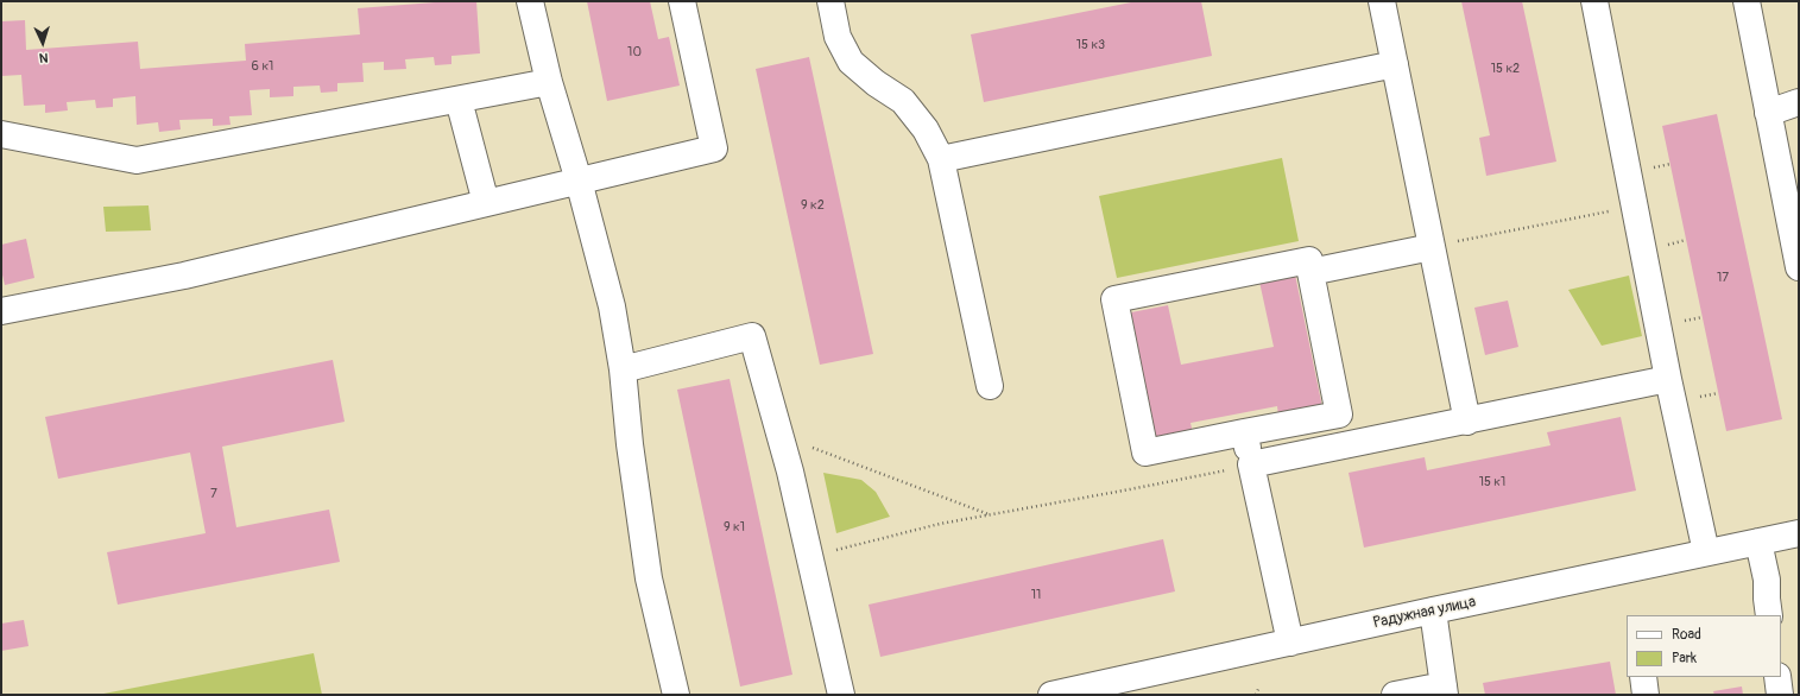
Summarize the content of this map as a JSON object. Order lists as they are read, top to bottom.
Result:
{
  "streets": {
    "street": ["Радужная улица"]
  },
  "house_numbers": [
    "15 к3",
    "10",
    "6 к1",
    "15 к2",
    "9 к2",
    "17",
    "15 к1",
    "7",
    "9 к1",
    "11"
  ],
  "legend": ["Road", "Park"],
  "north": "bottom"
}
